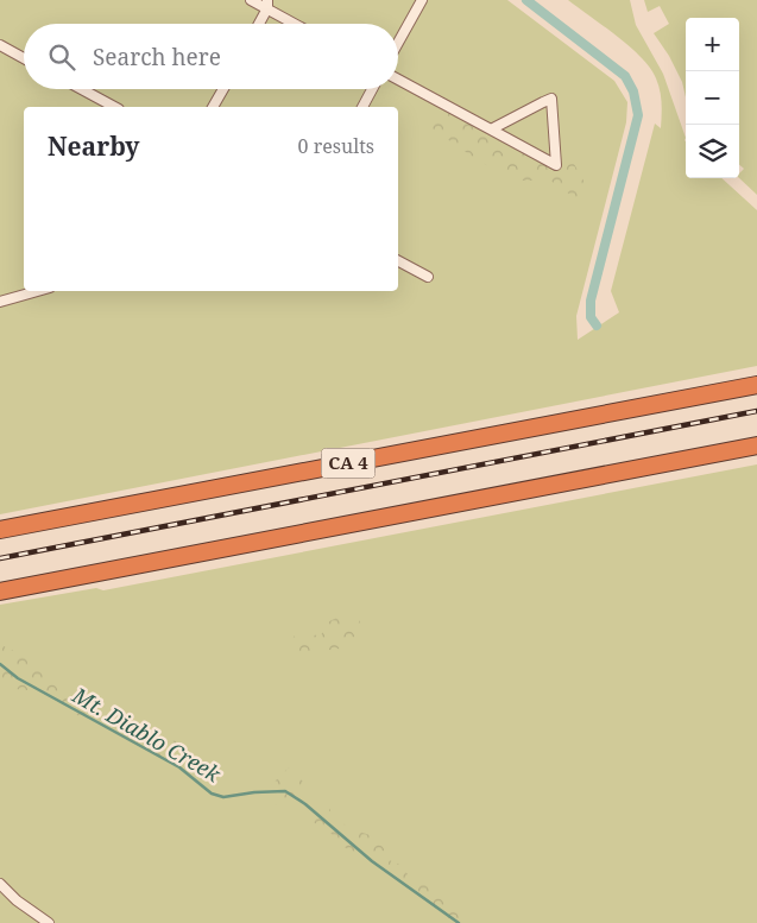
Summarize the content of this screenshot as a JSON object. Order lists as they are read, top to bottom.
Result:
{
  "streets": {
    "highway": ["CA 4"]
  },
  "water": ["Mt. Diablo Creek"],
  "page": {
    "map_buttons": ["+", "−"],
    "search": "Search here",
    "heading": ["Nearby", "0 results"]
  }
}
